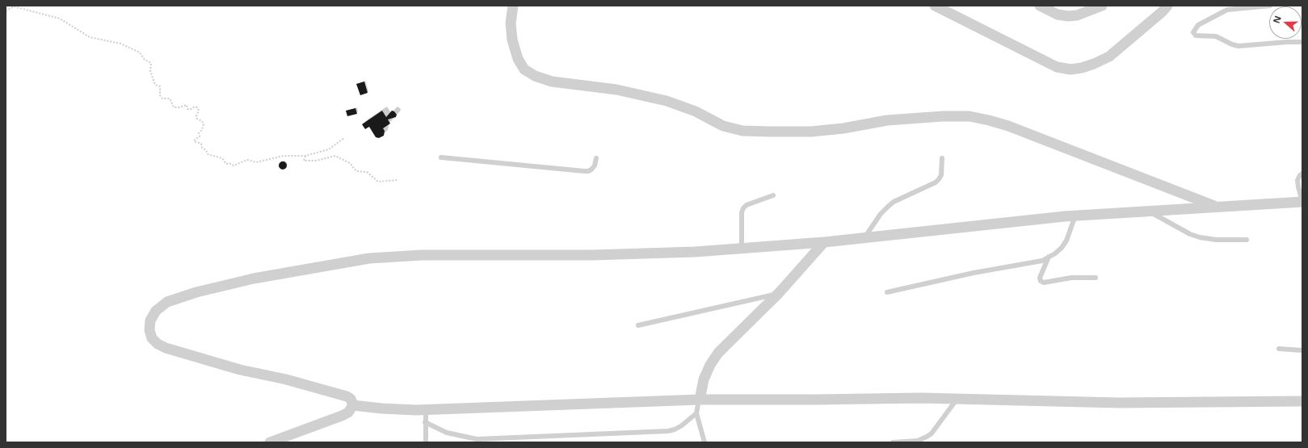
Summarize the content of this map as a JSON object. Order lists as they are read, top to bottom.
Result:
{
  "north": "left"
}
